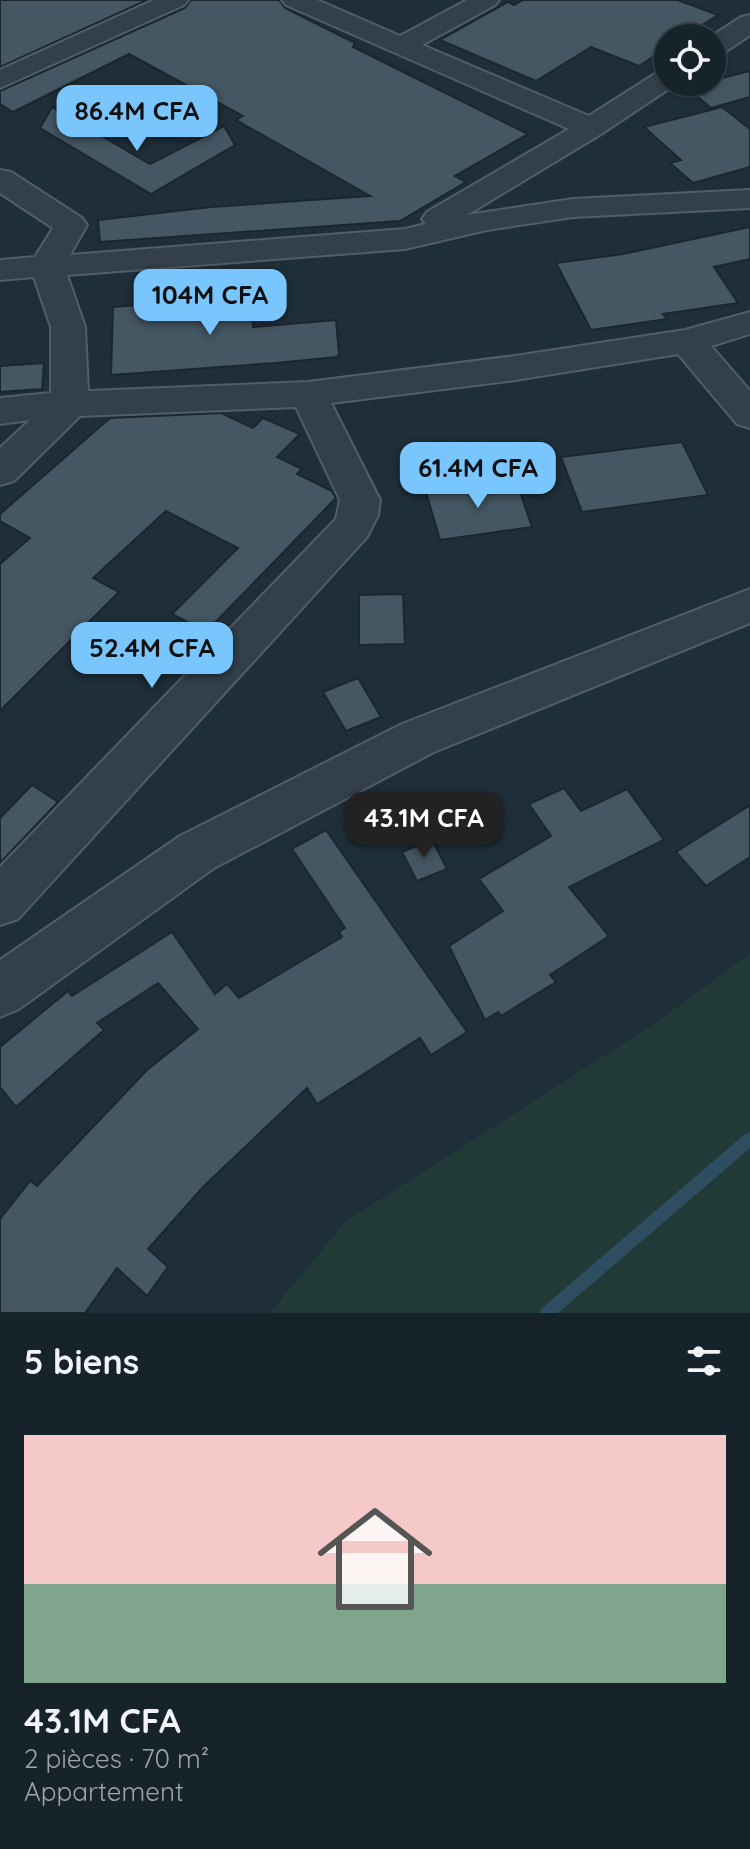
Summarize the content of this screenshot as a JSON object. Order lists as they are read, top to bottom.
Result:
{
  "page": {
    "price": [
      "86.4M CFA",
      "104M CFA",
      "61.4M CFA",
      "52.4M CFA",
      "43.1M CFA"
    ],
    "heading": "5 biens",
    "list": [
      {
        "name": "43.1M CFA",
        "note": "2 pièces · 70 m² · Appartement"
      }
    ]
  }
}
